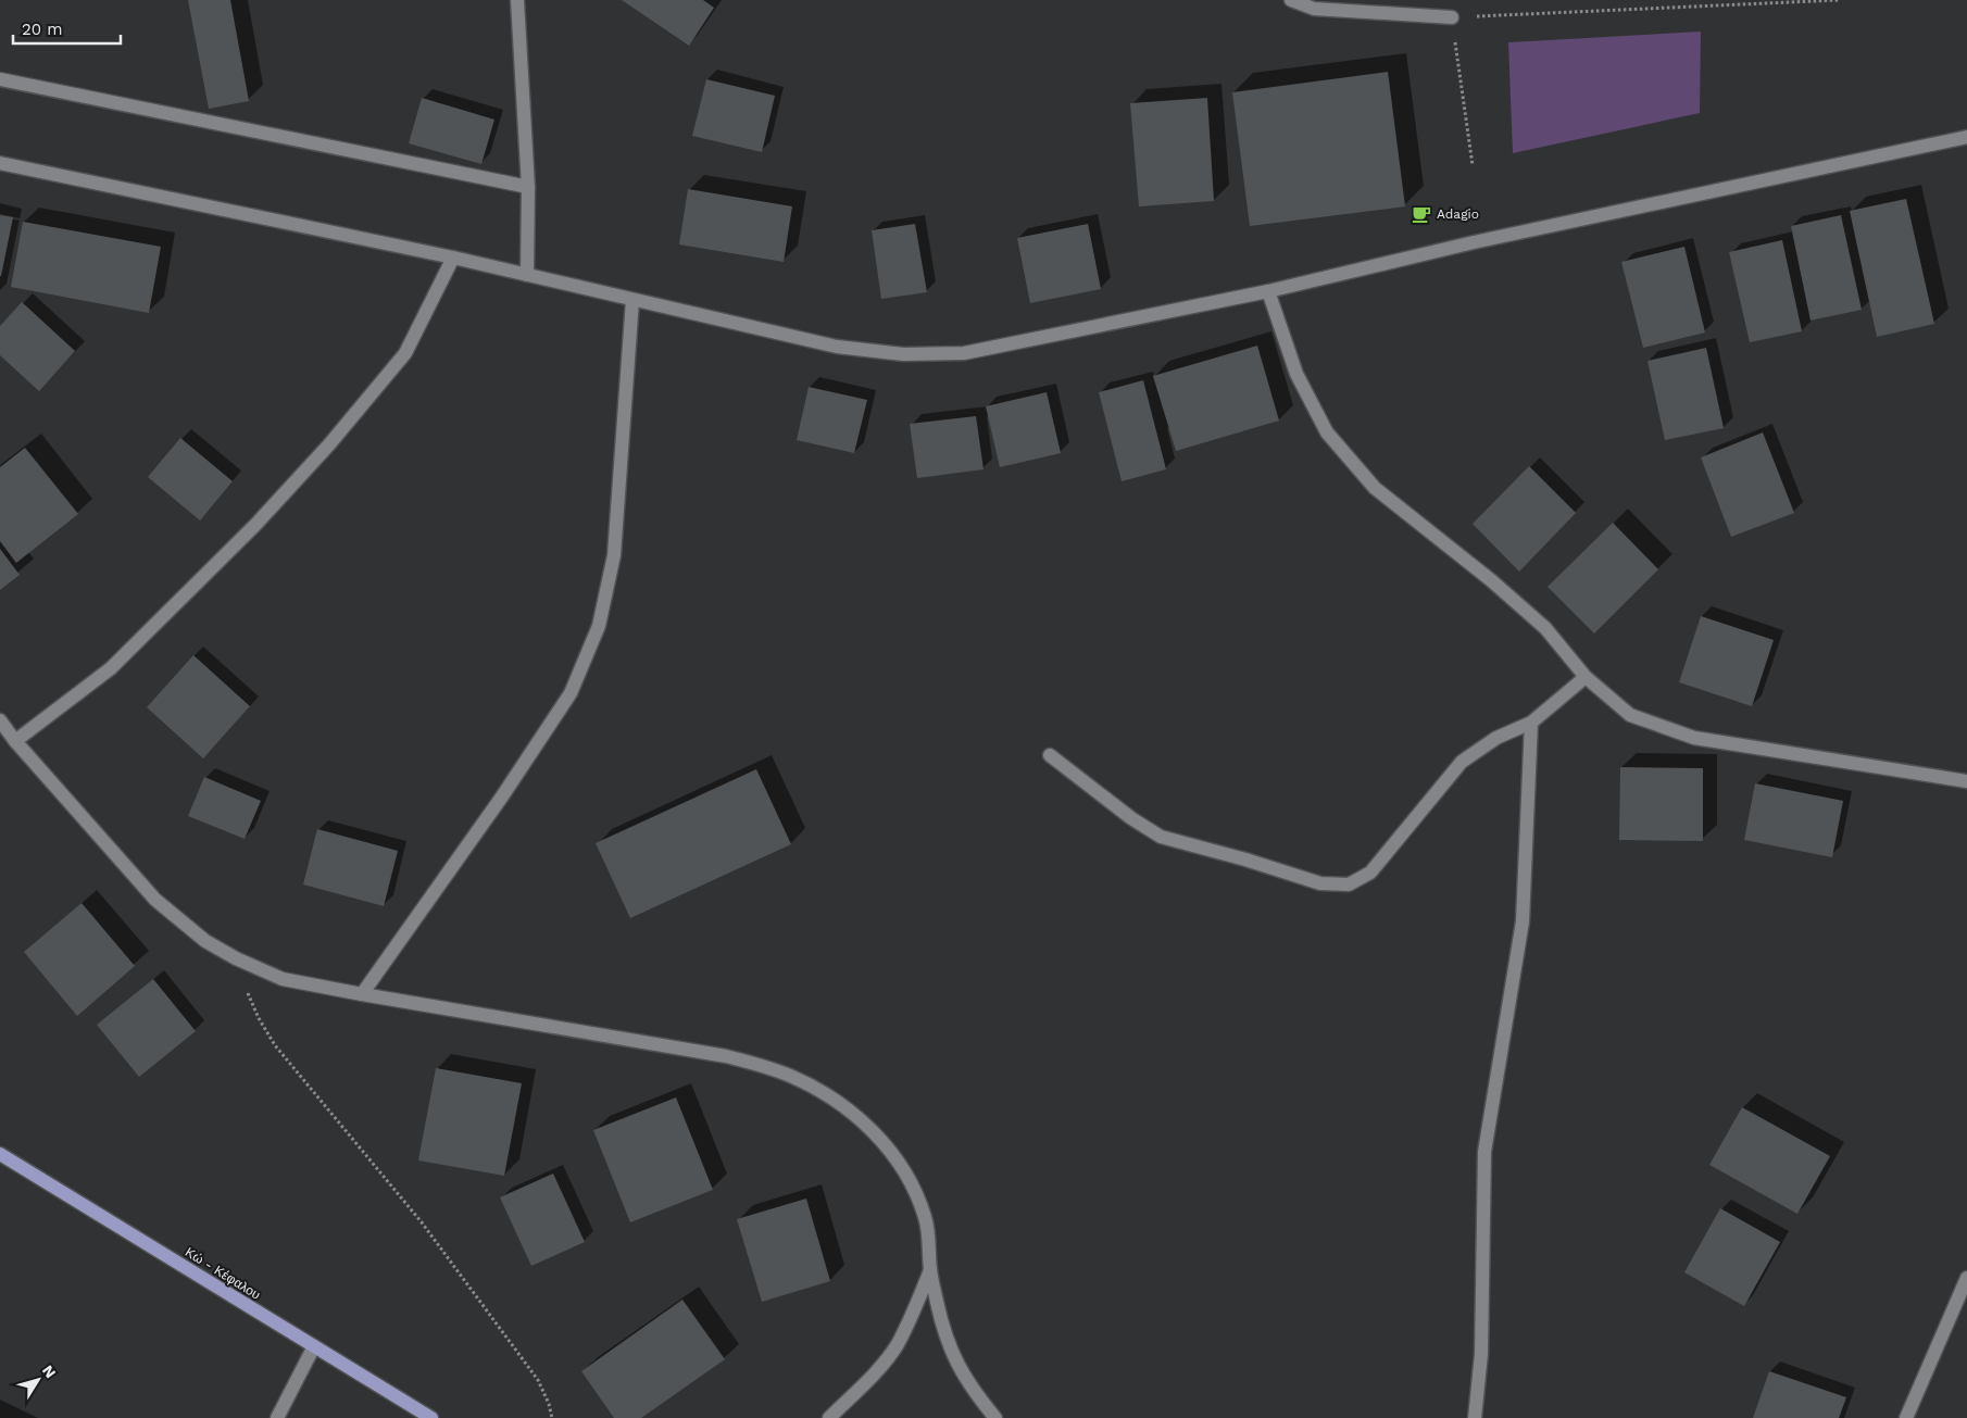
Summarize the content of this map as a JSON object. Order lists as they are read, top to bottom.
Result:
{
  "streets": {
    "main road": ["Κώ - Κέφαλου"]
  },
  "places": {
    "cafe": ["Adagio"]
  },
  "scale_bar": "20 m",
  "north": "top right"
}
